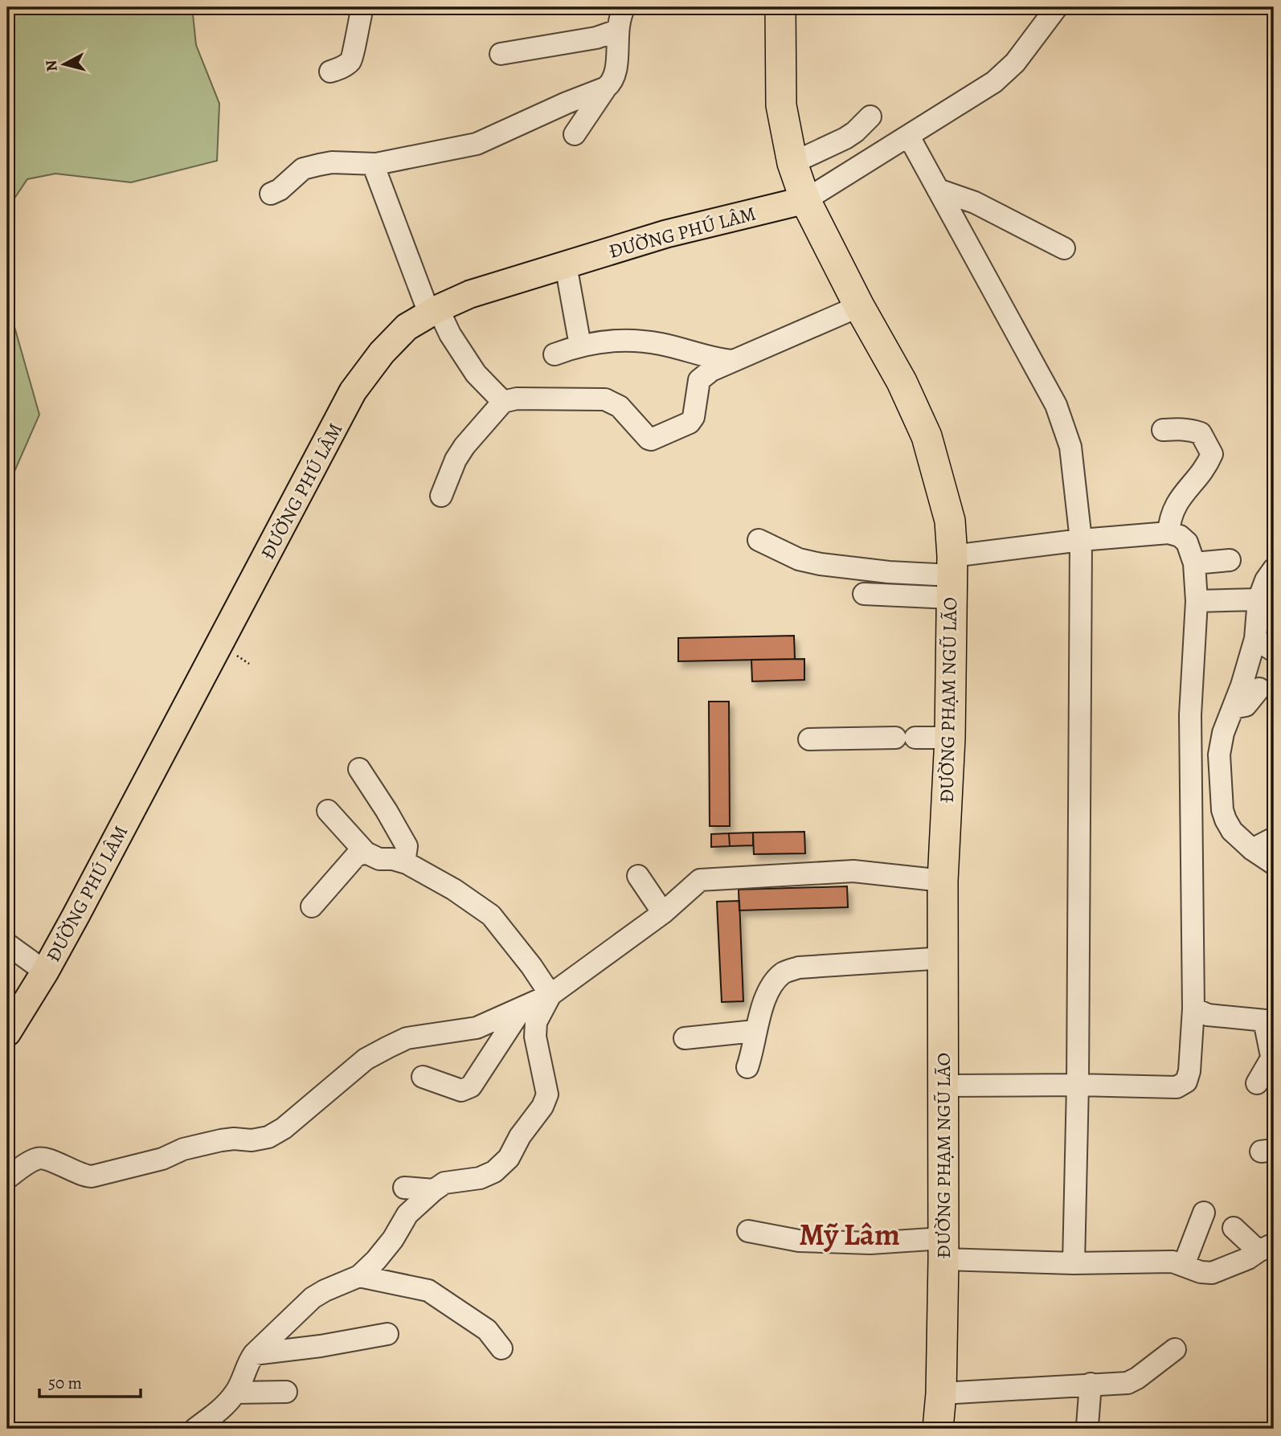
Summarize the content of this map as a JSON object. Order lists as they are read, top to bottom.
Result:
{
  "streets": {
    "highway": ["ĐƯỜNG PHẠM NGŨ LÃO"],
    "main road": ["ĐƯỜNG PHÚ LÂM"]
  },
  "crossings": [
    ["ĐƯỜNG PHÚ LÂM", "ĐƯỜNG PHẠM NGŨ LÃO"]
  ],
  "districts": ["Mỹ Lâm"],
  "scale_bar": "50 m",
  "north": "left"
}
